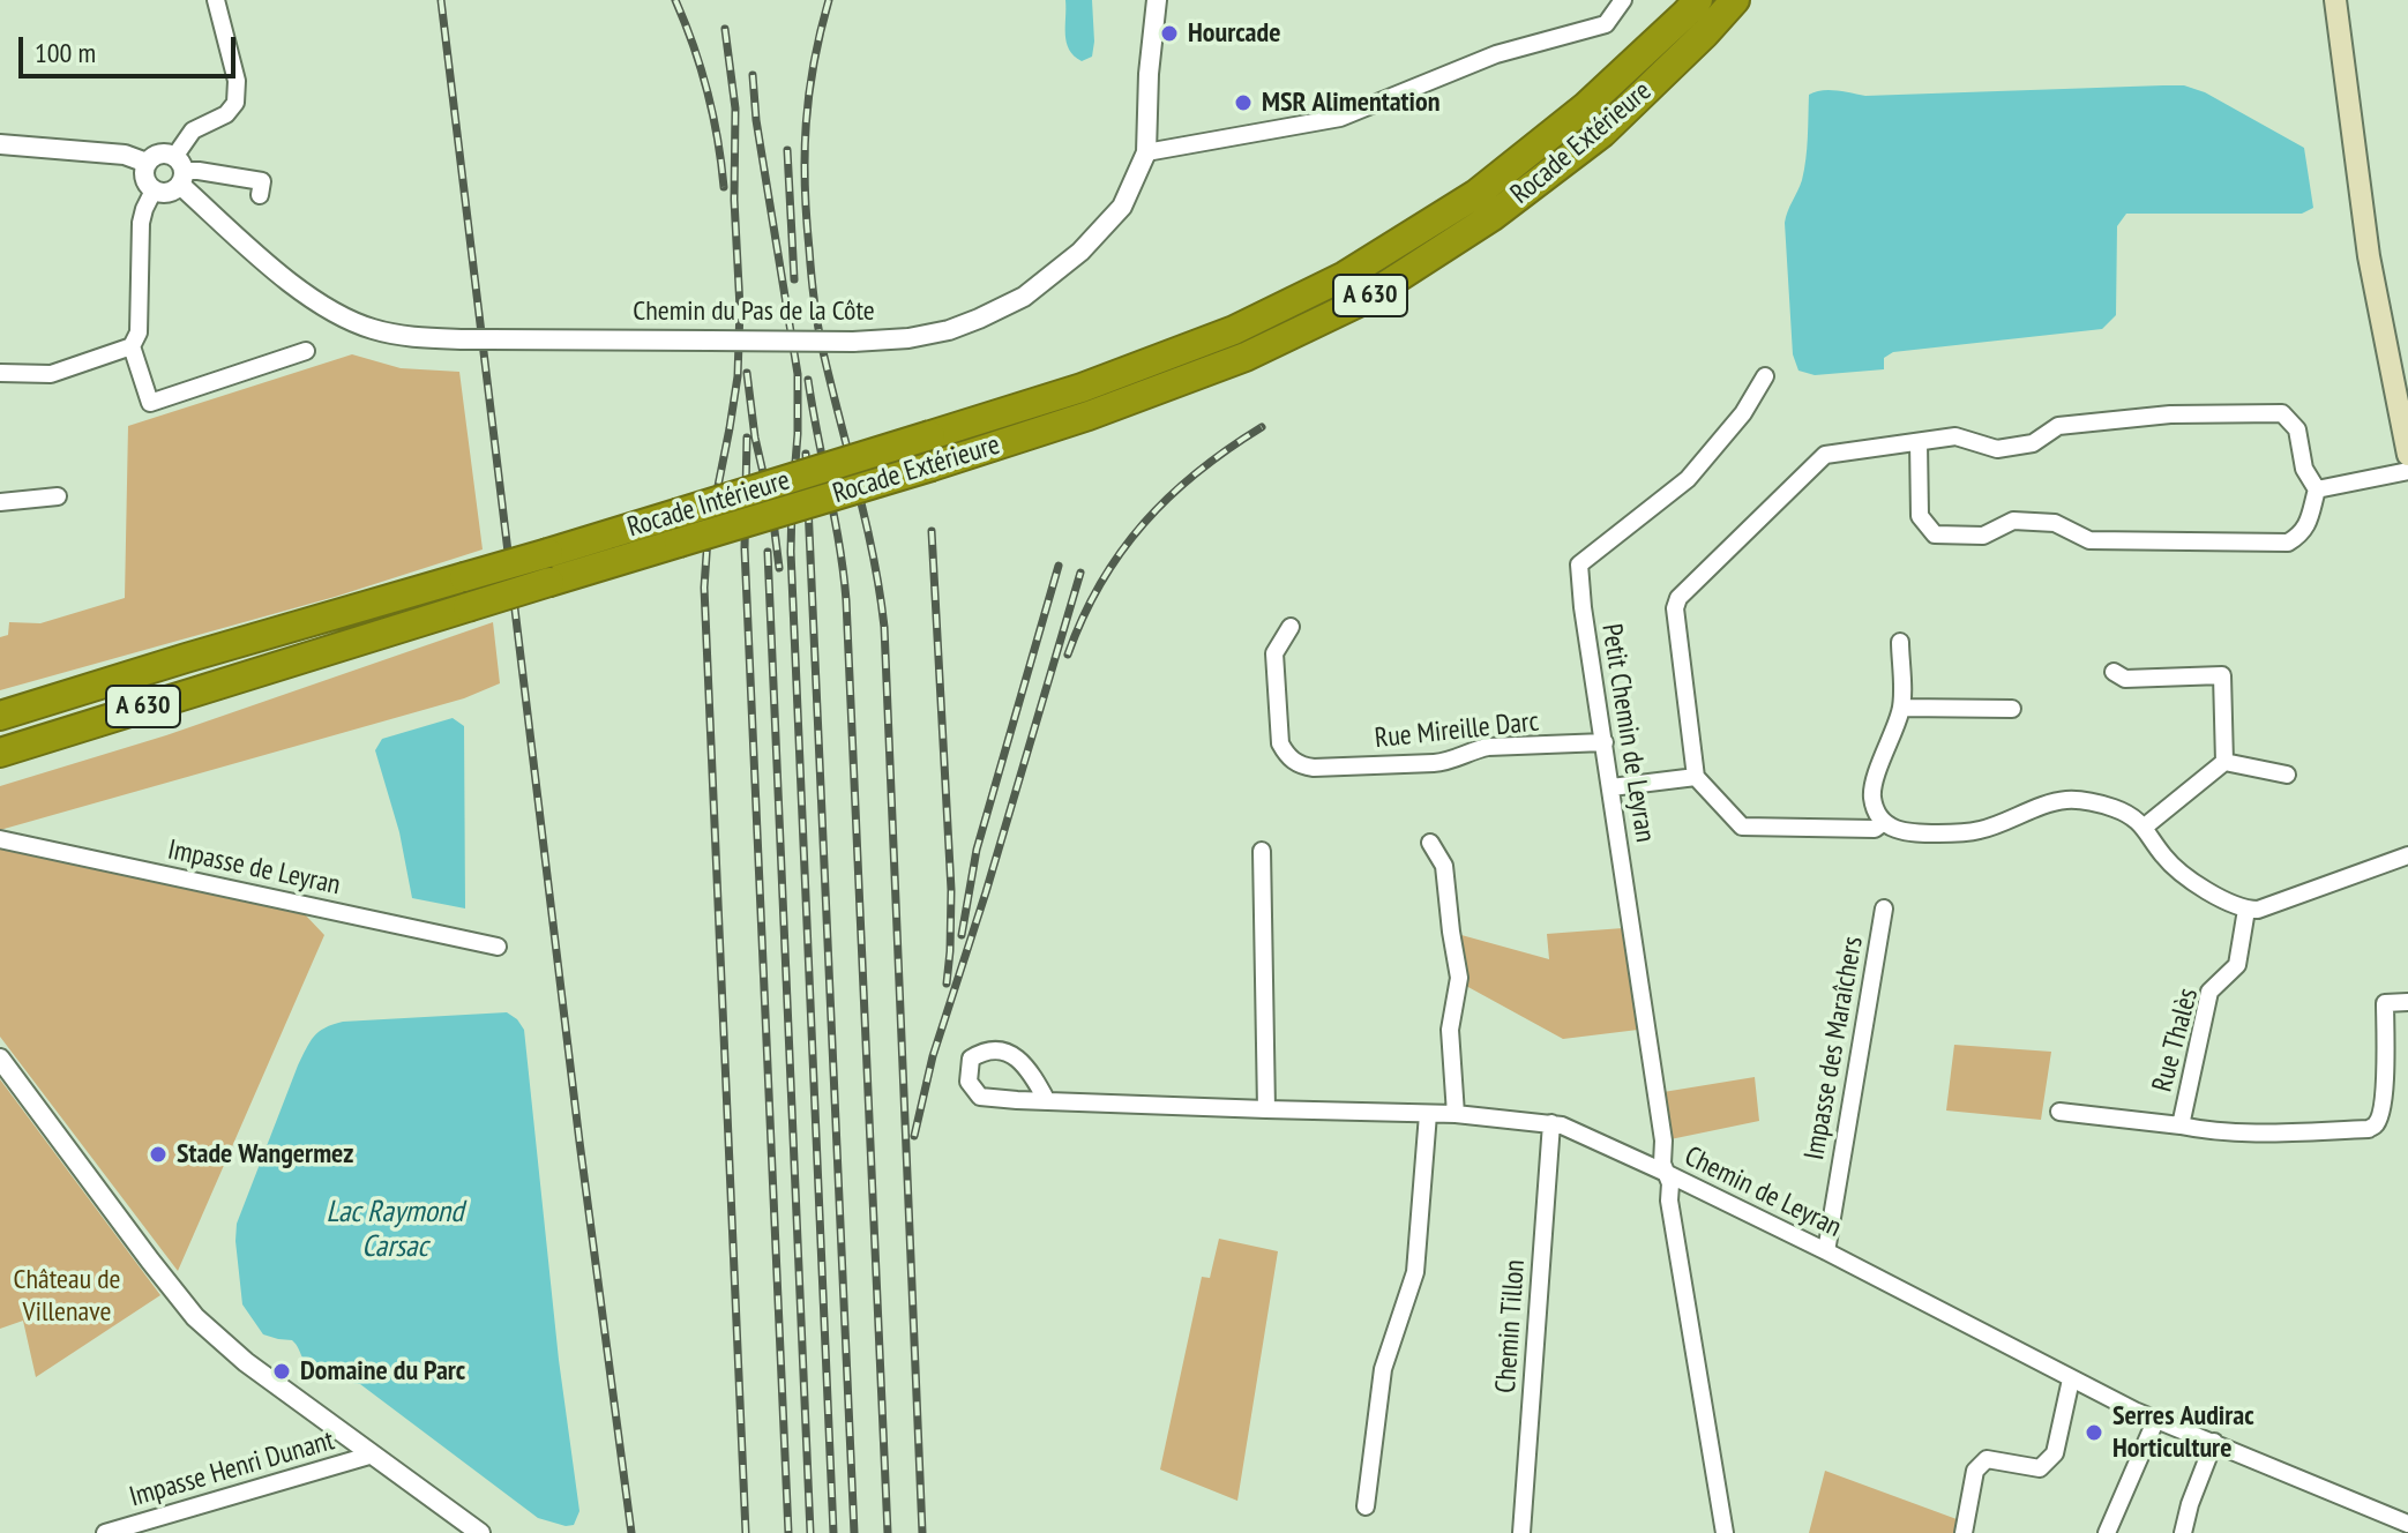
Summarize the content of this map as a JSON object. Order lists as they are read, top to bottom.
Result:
{
  "streets": {
    "highway": ["Rocade Extérieure", "A 630", "Rocade Intérieure"],
    "street": [
      "Chemin du Pas de la Côte",
      "Rue Mireille Darc",
      "Petit Chemin de Leyran",
      "Impasse de Leyran",
      "Rue Thalès",
      "Impasse des Maraîchers",
      "Chemin de Leyran",
      "Chemin Tillon",
      "Impasse Henri Dunant"
    ]
  },
  "crossings": [
    ["Rue Mireille Darc", "Petit Chemin de Leyran"],
    ["Petit Chemin de Leyran", "Chemin de Leyran"],
    ["Impasse des Maraîchers", "Chemin de Leyran"],
    ["Chemin de Leyran", "Chemin Tillon"]
  ],
  "water": ["Lac Raymond Carsac"],
  "parks": ["Château de Villenave"],
  "places": [
    "Hourcade",
    "MSR Alimentation",
    "Stade Wangermez",
    "Domaine du Parc",
    "Serres Audirac Horticulture"
  ],
  "scale_bar": "100 m"
}
